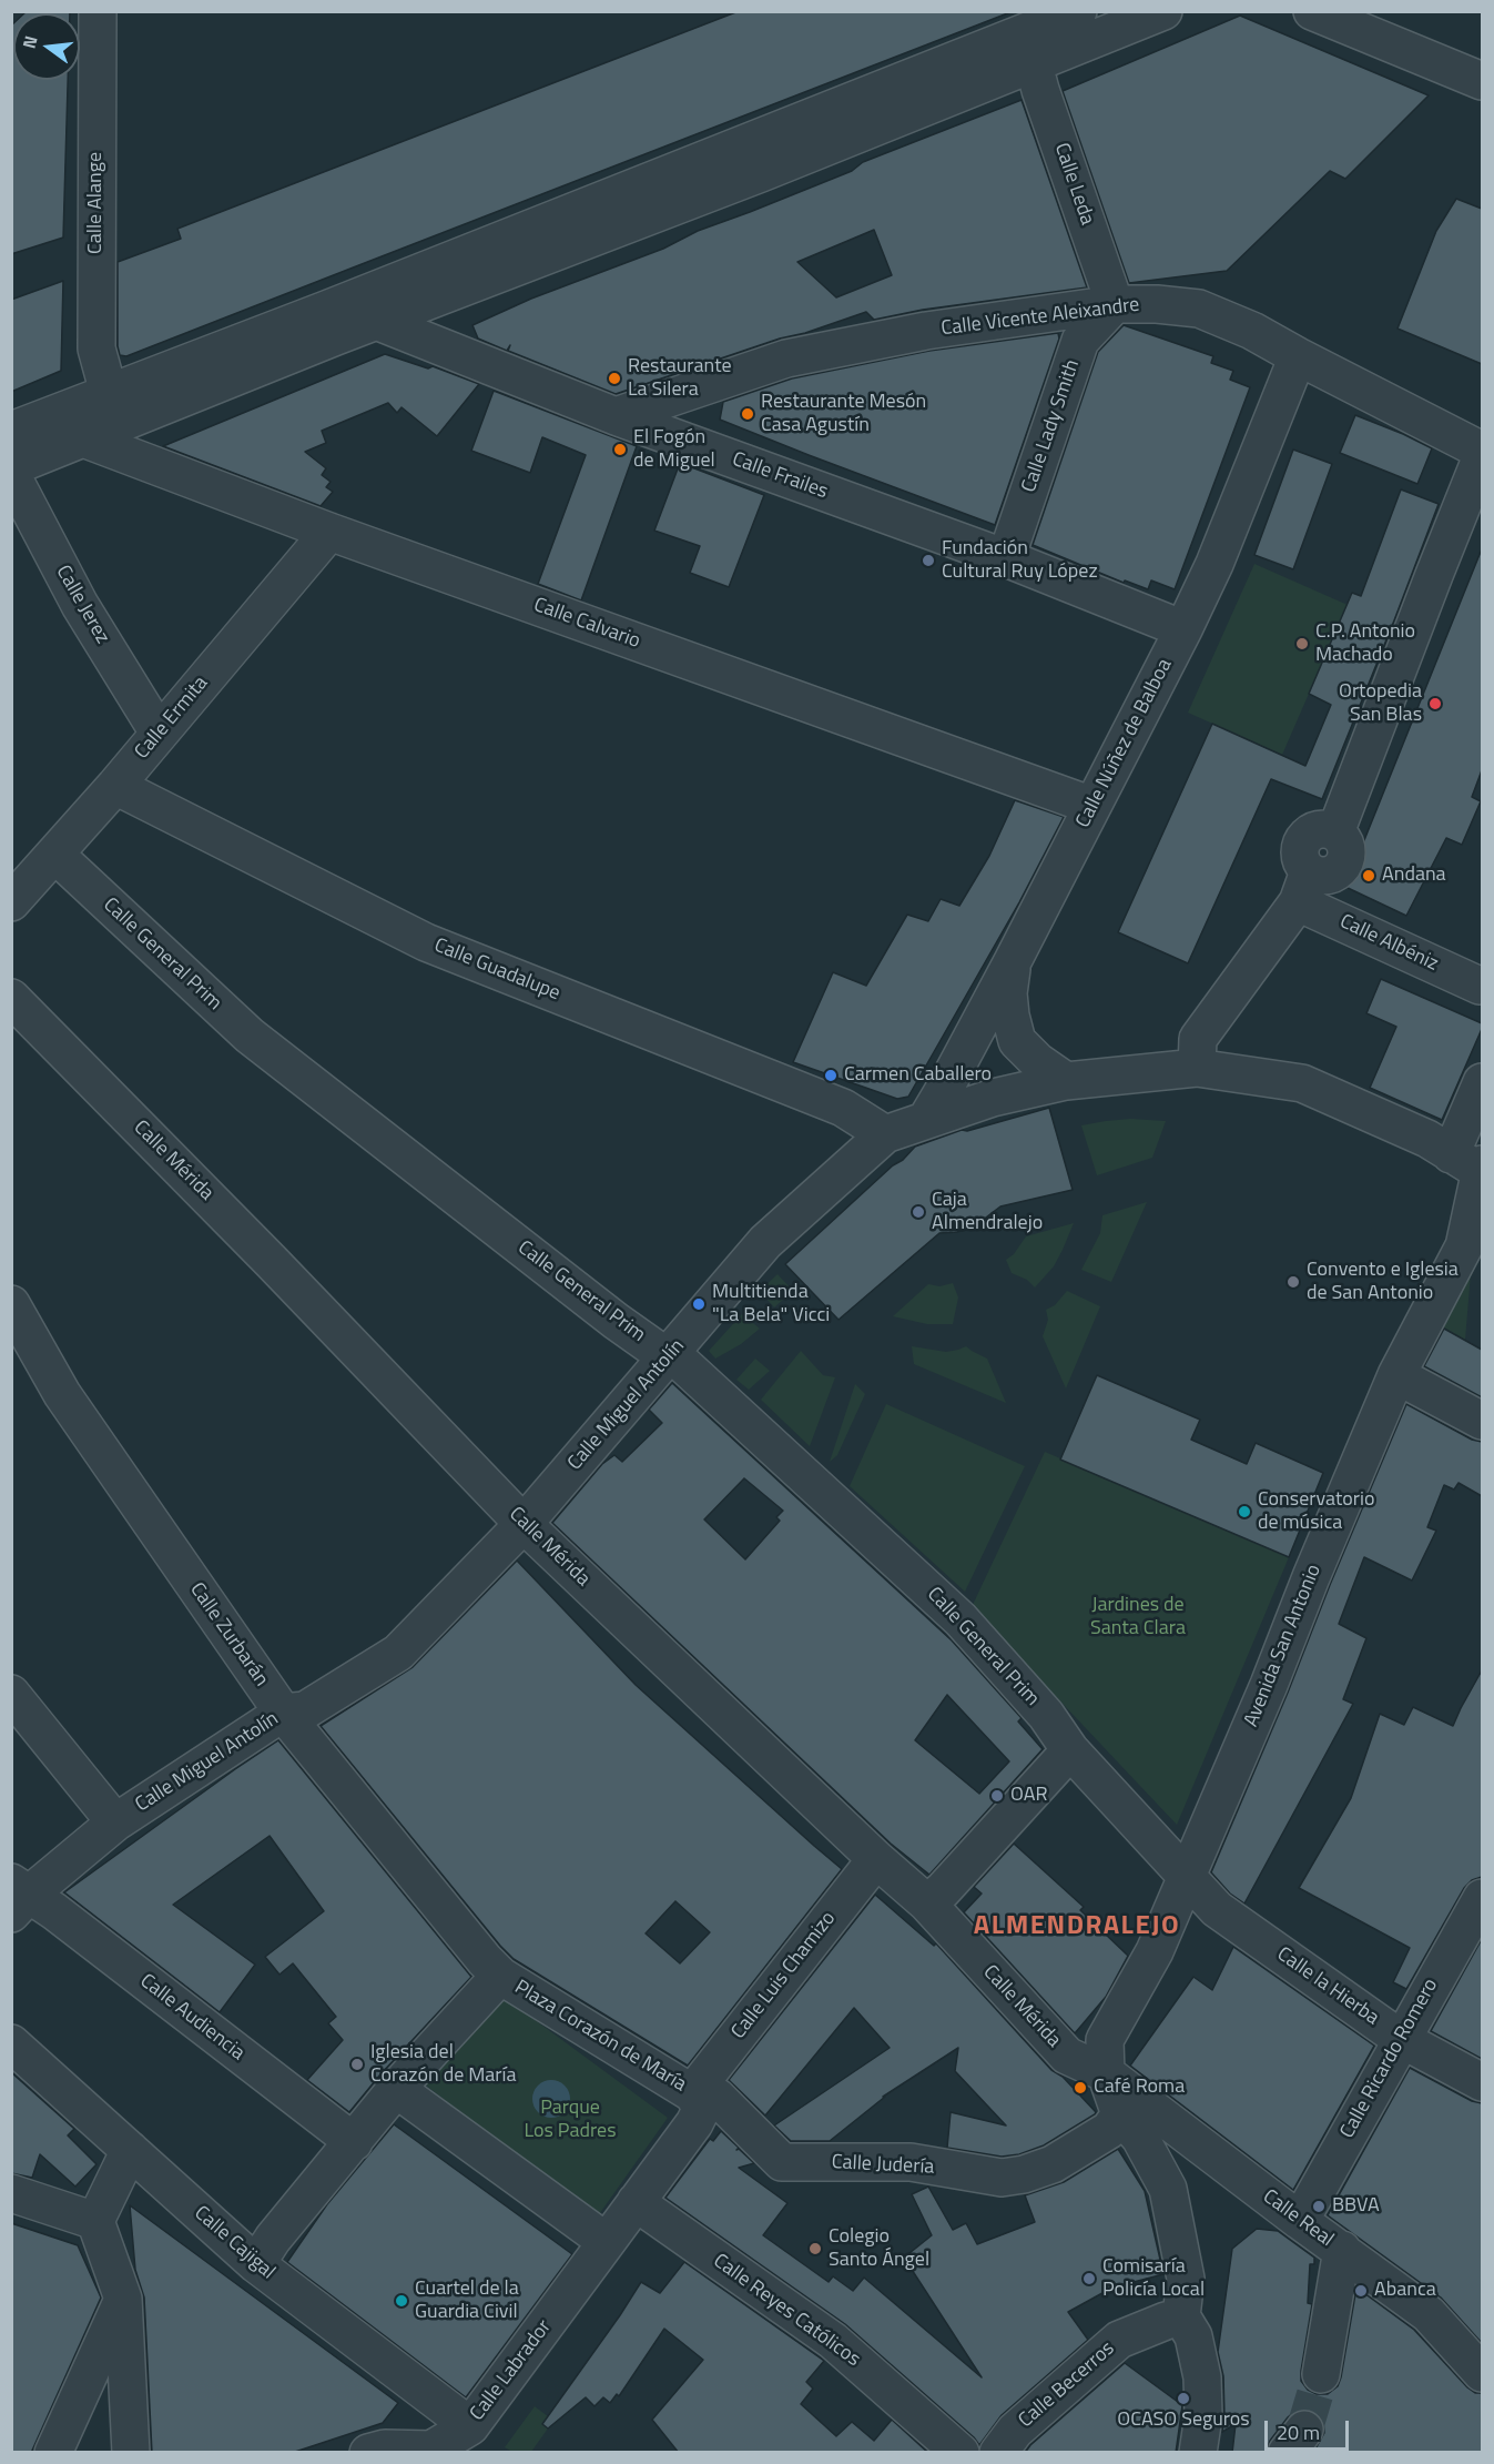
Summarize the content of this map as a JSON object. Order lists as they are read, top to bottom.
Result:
{
  "streets": {
    "street": [
      "Calle Leda",
      "Calle Alange",
      "Calle Vicente Aleixandre",
      "Calle Lady Smith",
      "Calle Frailes",
      "Calle Jerez",
      "Calle Calvario",
      "Calle Ermita",
      "Calle Núñez de Balboa",
      "Calle Albéniz",
      "Calle General Prim",
      "Calle Guadalupe",
      "Calle Mérida",
      "Calle Miguel Antolín",
      "Calle Zurbarán",
      "Avenida San Antonio",
      "Calle Luis Chamizo",
      "Calle la Hierba",
      "Calle Audiencia",
      "Plaza Corazón de María",
      "Calle Ricardo Romero",
      "Calle Judería",
      "Calle Real",
      "Calle Cajigal",
      "Calle Reyes Católicos",
      "Calle Labrador",
      "Calle Becerros"
    ]
  },
  "crossings": [
    ["Calle Leda", "Calle Vicente Aleixandre"],
    ["Calle Leda", "Calle Lady Smith"],
    ["Calle Vicente Aleixandre", "Calle Lady Smith"],
    ["Calle Vicente Aleixandre", "Calle Frailes"],
    ["Calle Vicente Aleixandre", "Calle Núñez de Balboa"],
    ["Calle Lady Smith", "Calle Frailes"],
    ["Calle Frailes", "Calle Núñez de Balboa"],
    ["Calle Jerez", "Calle Ermita"],
    ["Calle Calvario", "Calle Ermita"],
    ["Calle Calvario", "Calle Núñez de Balboa"],
    ["Calle Ermita", "Calle General Prim"],
    ["Calle Ermita", "Calle Guadalupe"],
    ["Calle Núñez de Balboa", "Calle Miguel Antolín"],
    ["Calle General Prim", "Calle Miguel Antolín"],
    ["Calle General Prim", "Avenida San Antonio"],
    ["Calle General Prim", "Calle la Hierba"],
    ["Calle Guadalupe", "Calle Miguel Antolín"],
    ["Calle Mérida", "Calle Miguel Antolín"],
    ["Calle Mérida", "Avenida San Antonio"],
    ["Calle Mérida", "Calle Luis Chamizo"],
    ["Calle Mérida", "Calle Real"],
    ["Calle Miguel Antolín", "Calle Zurbarán"],
    ["Calle Miguel Antolín", "Avenida San Antonio"],
    ["Calle Miguel Antolín", "Calle Audiencia"],
    ["Calle Zurbarán", "Plaza Corazón de María"],
    ["Avenida San Antonio", "Calle la Hierba"],
    ["Avenida San Antonio", "Calle Real"],
    ["Calle Luis Chamizo", "Plaza Corazón de María"],
    ["Calle Luis Chamizo", "Calle Judería"],
    ["Calle la Hierba", "Calle Ricardo Romero"],
    ["Calle Audiencia", "Plaza Corazón de María"],
    ["Plaza Corazón de María", "Calle Judería"],
    ["Plaza Corazón de María", "Calle Cajigal"],
    ["Plaza Corazón de María", "Calle Reyes Católicos"],
    ["Plaza Corazón de María", "Calle Labrador"],
    ["Calle Ricardo Romero", "Calle Real"],
    ["Calle Cajigal", "Calle Labrador"]
  ],
  "districts": ["ALMENDRALEJO"],
  "parks": ["Jardines de Santa Clara", "Parque Los Padres"],
  "places": [
    "Restaurante La Silera",
    "Restaurante Mesón Casa Agustín",
    "El Fogón de Miguel",
    "Fundación Cultural Ruy López",
    "C.P. Antonio Machado",
    "Ortopedia San Blas",
    "Andana",
    "Carmen Caballero",
    "Caja Almendralejo",
    "Convento e Iglesia de San Antonio",
    "Multitienda \"La Bela\" Vicci",
    "Conservatorio de música",
    "OAR",
    "Iglesia del Corazón de María",
    "Café Roma",
    "BBVA",
    "Colegio Santo Ángel",
    "Comisaría Policía Local",
    "Abanca",
    "Cuartel de la Guardia Civil",
    "OCASO Seguros"
  ],
  "scale_bar": "20 m",
  "north": "left"
}
